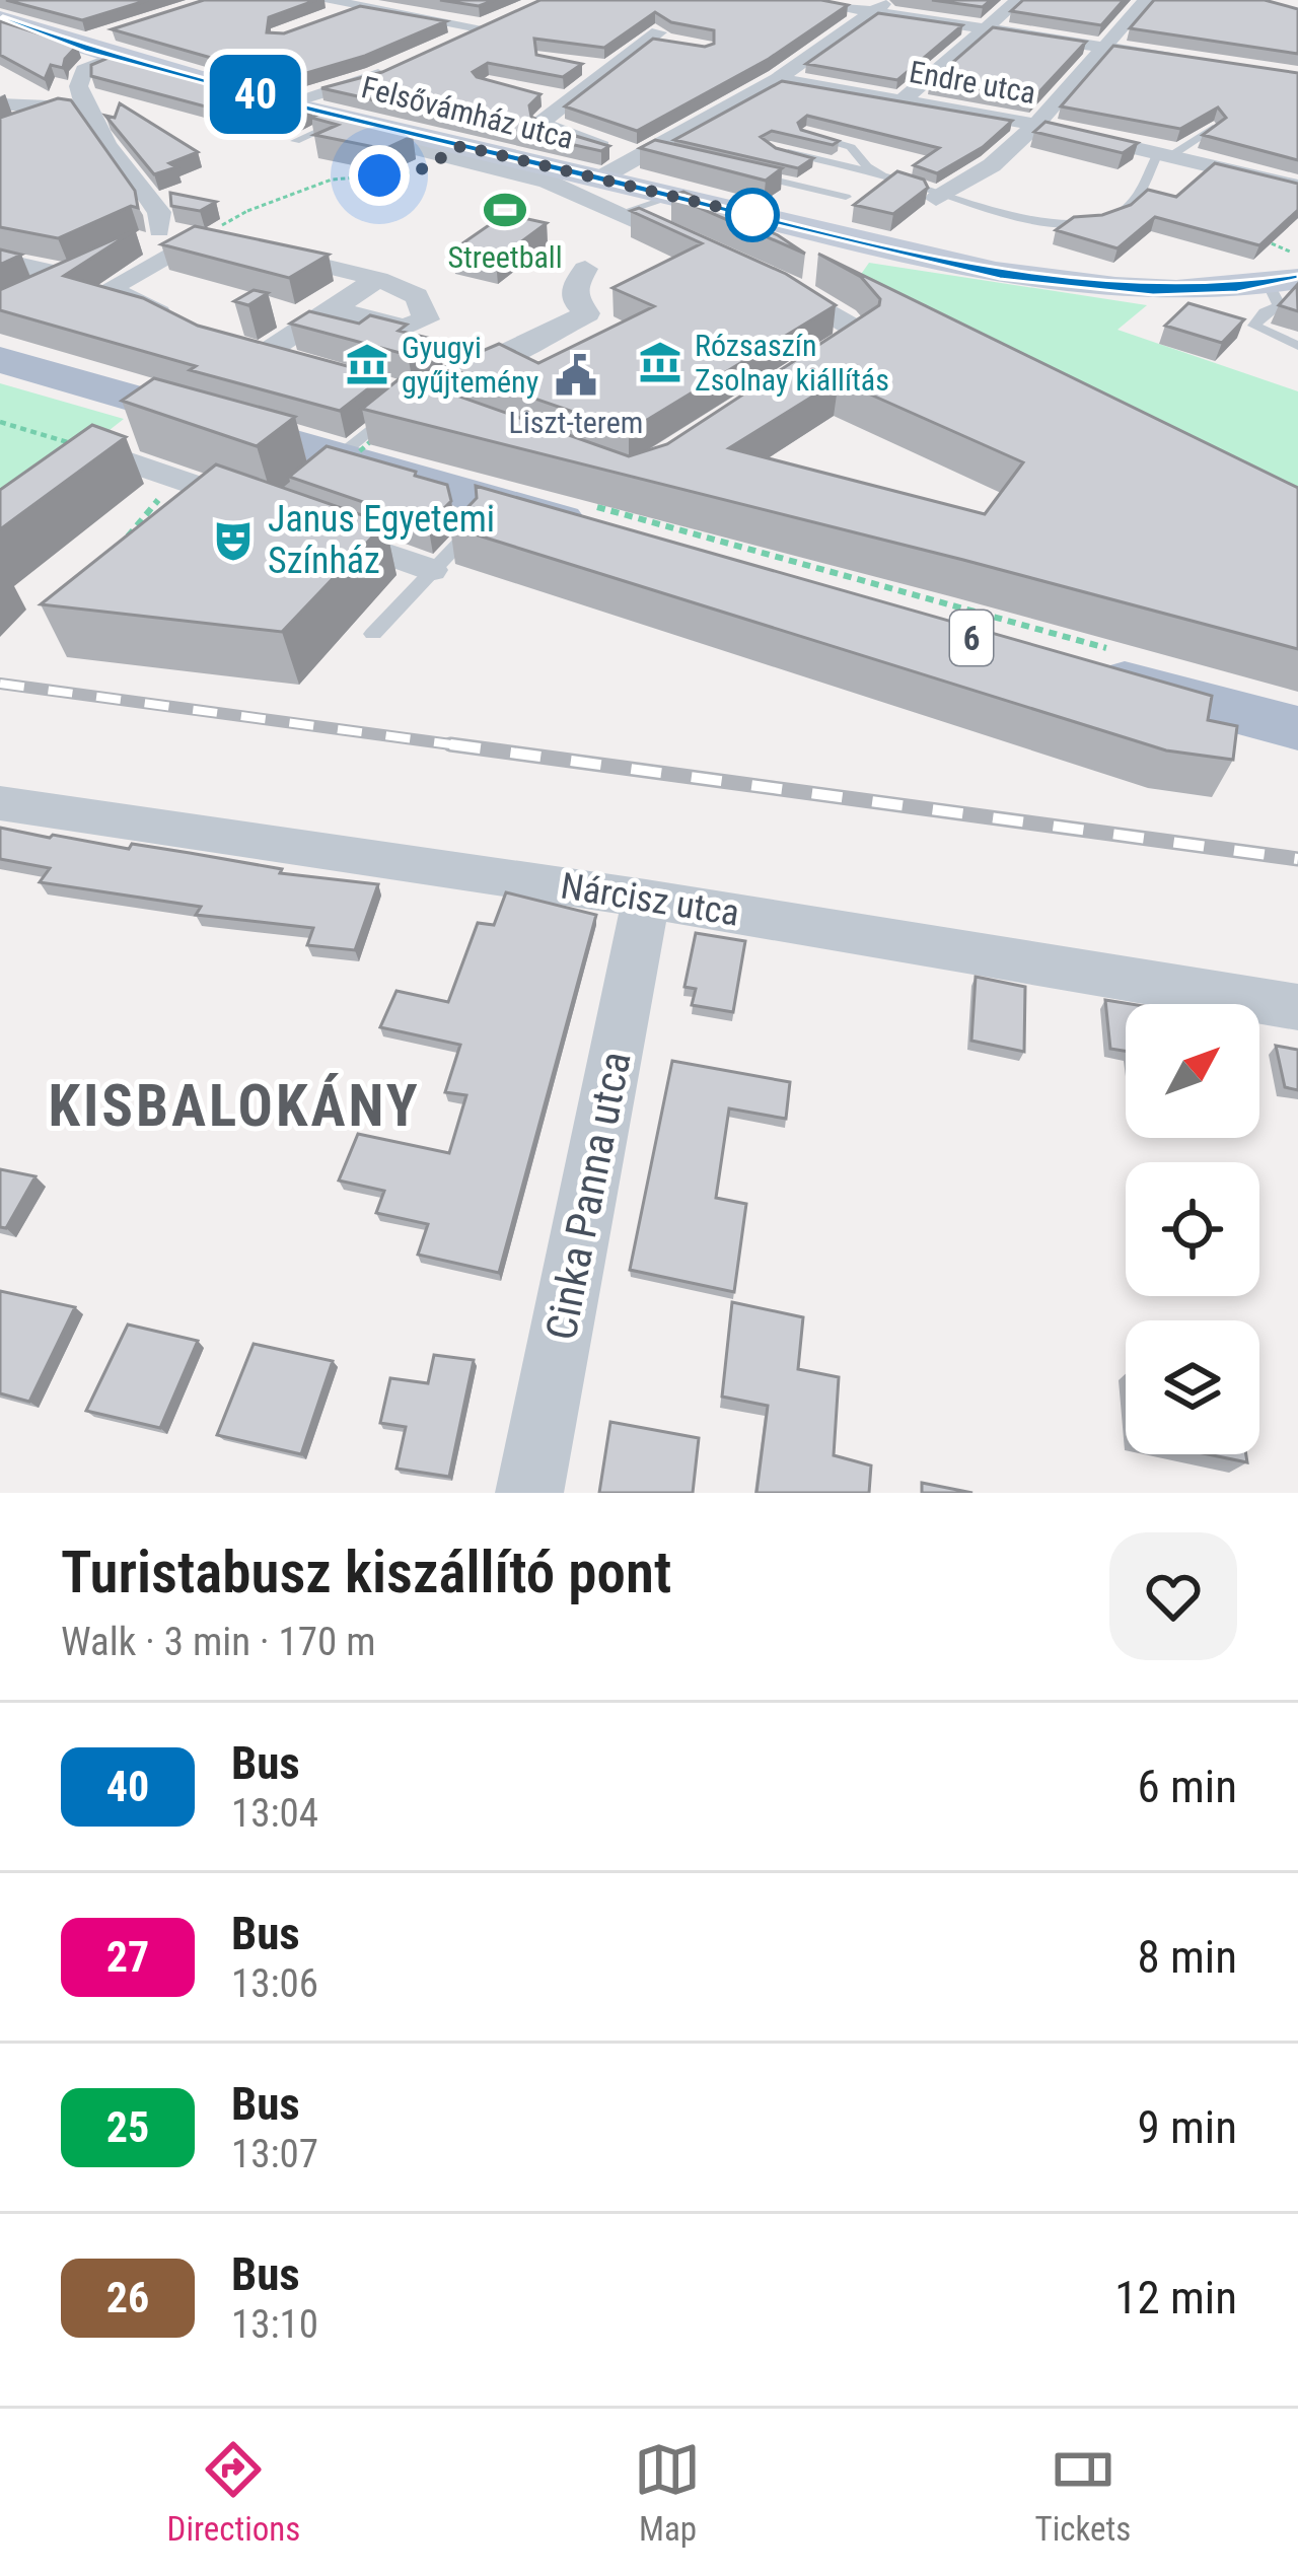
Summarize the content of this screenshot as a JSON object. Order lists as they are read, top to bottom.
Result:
{
  "streets": {
    "street": [
      "Endre utca",
      "Felsővámház utca",
      "Nárcisz utca",
      "Cinka Panna utca"
    ]
  },
  "crossings": [
    ["Nárcisz utca", "Cinka Panna utca"]
  ],
  "districts": ["KISBALOKÁNY"],
  "places": {
    "sports": ["Streetball"],
    "museum": ["Rózsaszín Zsolnay kiállítás", "Gyugyi gyűjtemény"],
    "public building": ["Liszt-terem"],
    "theatre": ["Janus Egyetemi Színház"]
  },
  "lines": ["bus line 40"],
  "north": "top right",
  "page": {
    "on_map": "40",
    "heading": ["Turistabusz kiszállító pont", "Walk · 3 min · 170 m"],
    "list": [
      {
        "mark": "40",
        "name": "Bus",
        "note": "13:04",
        "value": "6 min"
      },
      {
        "mark": "27",
        "name": "Bus",
        "note": "13:06",
        "value": "8 min"
      },
      {
        "mark": "25",
        "name": "Bus",
        "note": "13:07",
        "value": "9 min"
      },
      {
        "mark": "26",
        "name": "Bus",
        "note": "13:10",
        "value": "12 min"
      }
    ],
    "tabs": ["Directions", "Map", "Tickets"]
  }
}
